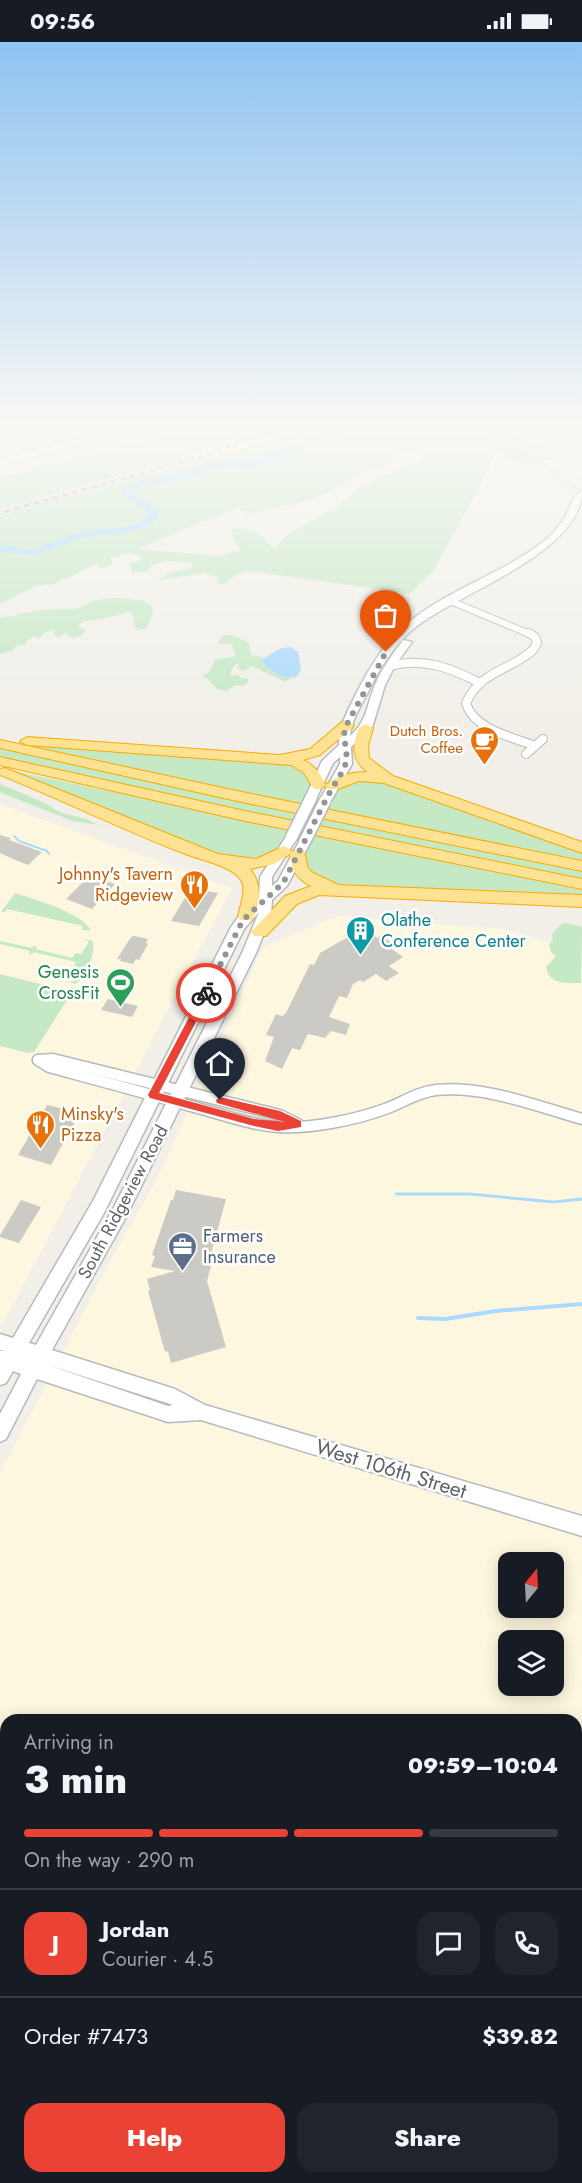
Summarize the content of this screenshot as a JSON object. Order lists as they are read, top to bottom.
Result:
{
  "streets": {
    "main road": ["South Ridgeview Road", "West 106th Street"]
  },
  "crossings": [
    ["South Ridgeview Road", "West 106th Street"]
  ],
  "places": {
    "cafe": ["Dutch Bros. Coffee"],
    "restaurant": ["Johnny's Tavern Ridgeview", "Minsky's Pizza"],
    "building": ["Olathe Conference Center"],
    "sports": ["Genesis CrossFit"],
    "office": ["Farmers Insurance"]
  },
  "north": "top",
  "page": {
    "status": "09:56",
    "heading": ["3 min", "Arriving in", "09:59–10:04"],
    "panel": [
      "Jordan",
      "Courier · 4.5",
      "Order #7473",
      "$39.82"
    ],
    "bar": "On the way · 290 m",
    "round": "J",
    "buttons": ["Help", "Share"]
  }
}
